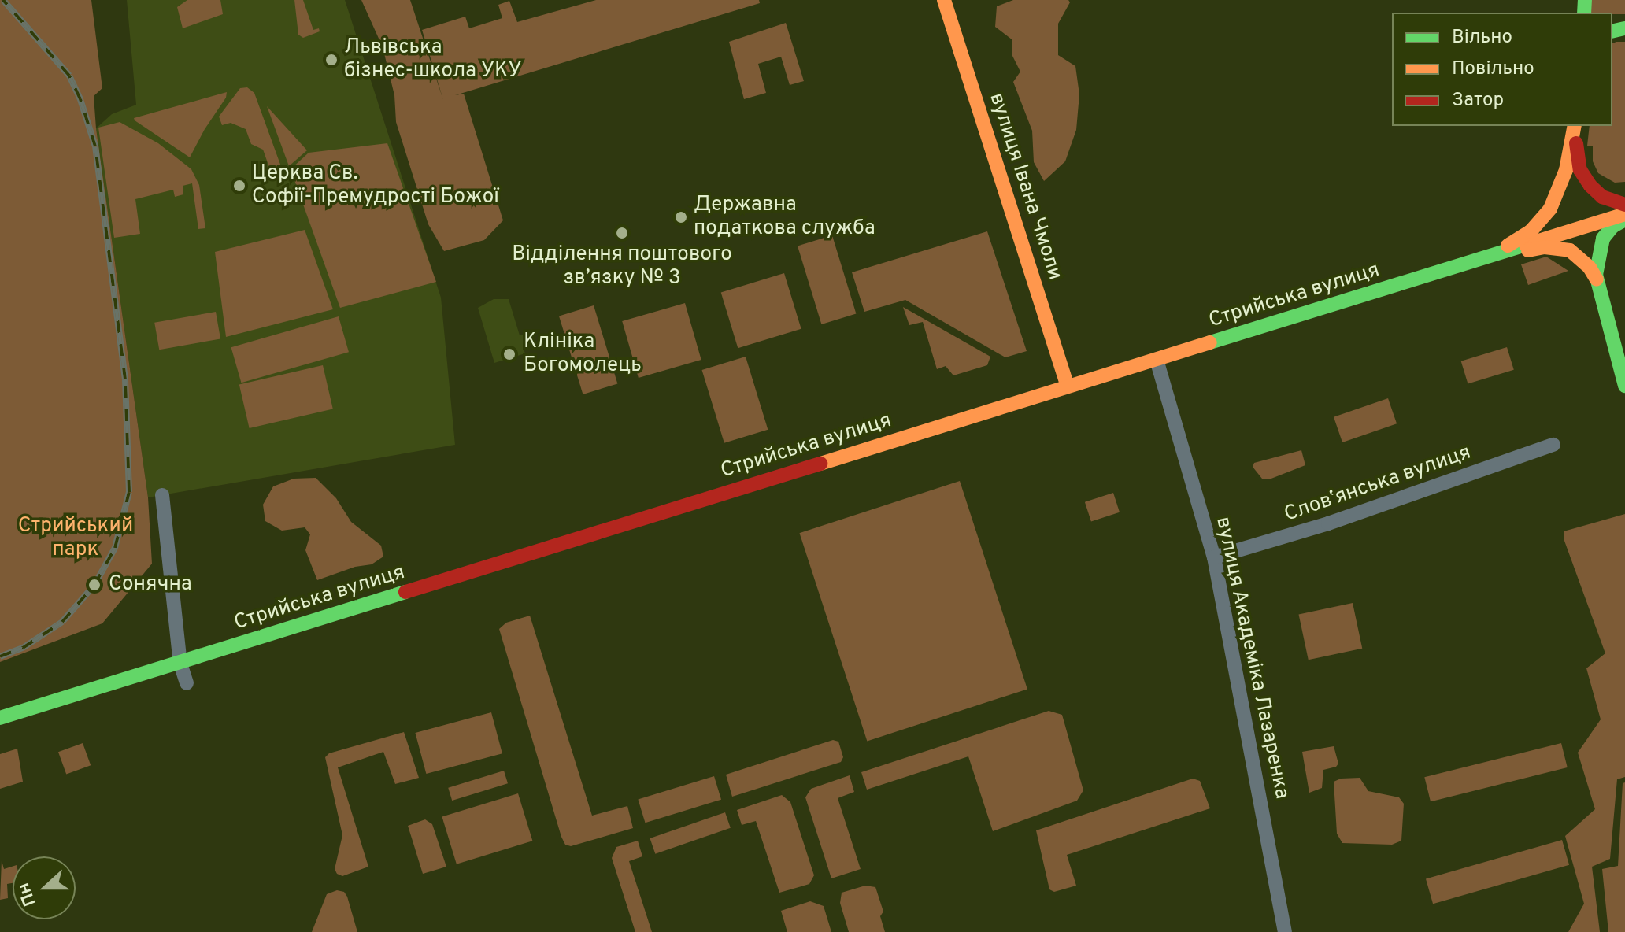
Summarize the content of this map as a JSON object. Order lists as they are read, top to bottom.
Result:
{
  "streets": {
    "main road": ["вулиця Івана Чмоли", "Стрийська вулиця"],
    "street": ["Словʼянська вулиця", "вулиця Академіка Лазаренка"]
  },
  "crossings": [
    ["вулиця Івана Чмоли", "Стрийська вулиця"],
    ["Стрийська вулиця", "вулиця Академіка Лазаренка"],
    ["Словʼянська вулиця", "вулиця Академіка Лазаренка"]
  ],
  "parks": ["Стрийський парк"],
  "places": [
    "Львівська бізнес-школа УКУ",
    "Церква Св. Софії-Премудрості Божої",
    "Державна податкова служба",
    "Відділення поштового зв’язку № 3",
    "Клініка Богомолець",
    "Сонячна"
  ],
  "legend": ["Вільно", "Повільно", "Затор"],
  "north": "left"
}
